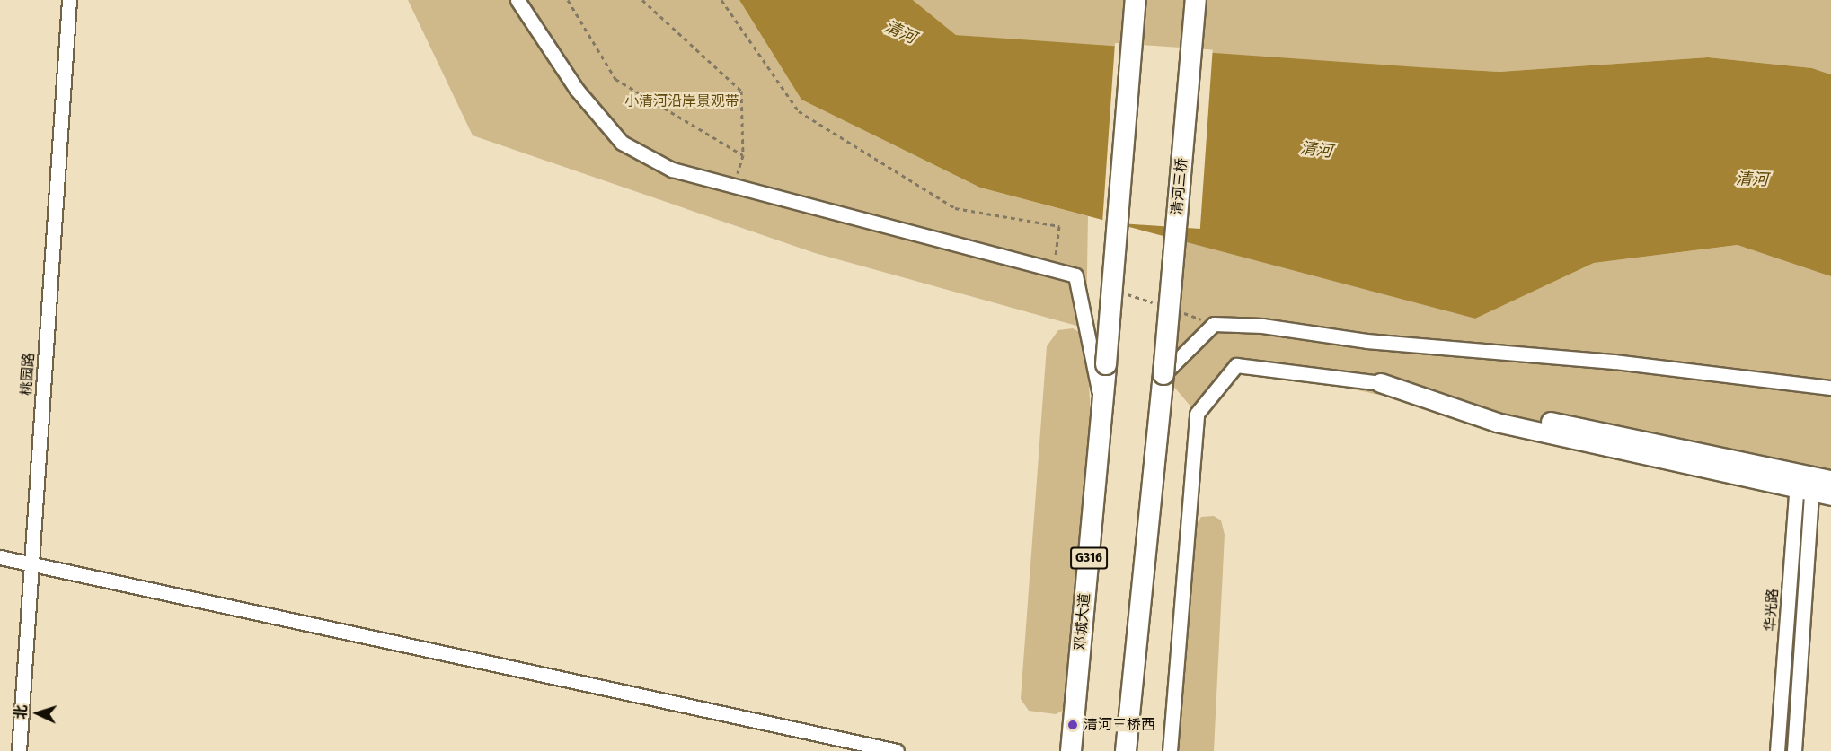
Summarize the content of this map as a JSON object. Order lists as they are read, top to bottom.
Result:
{
  "streets": {
    "highway": ["清河三桥", "G316", "邓城大道"],
    "street": ["桃园路", "华光路"]
  },
  "water": ["清河"],
  "parks": ["小清河沿岸景观带"],
  "places": ["清河三桥西"],
  "north": "left"
}
